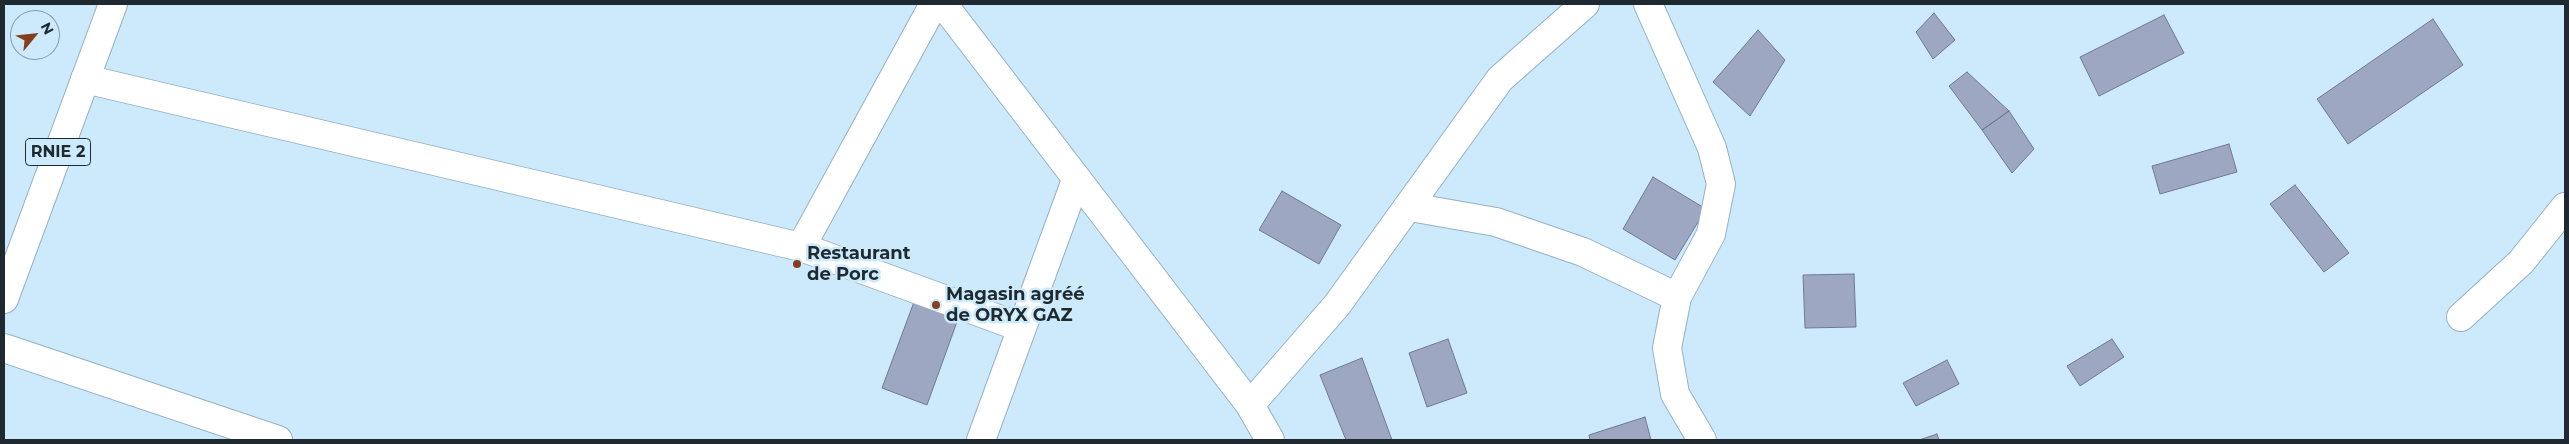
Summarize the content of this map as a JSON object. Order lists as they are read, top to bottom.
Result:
{
  "streets": {
    "main road": ["RNIE 2"]
  },
  "places": ["Restaurant de Porc", "Magasin agréé de ORYX GAZ"],
  "north": "top right"
}
